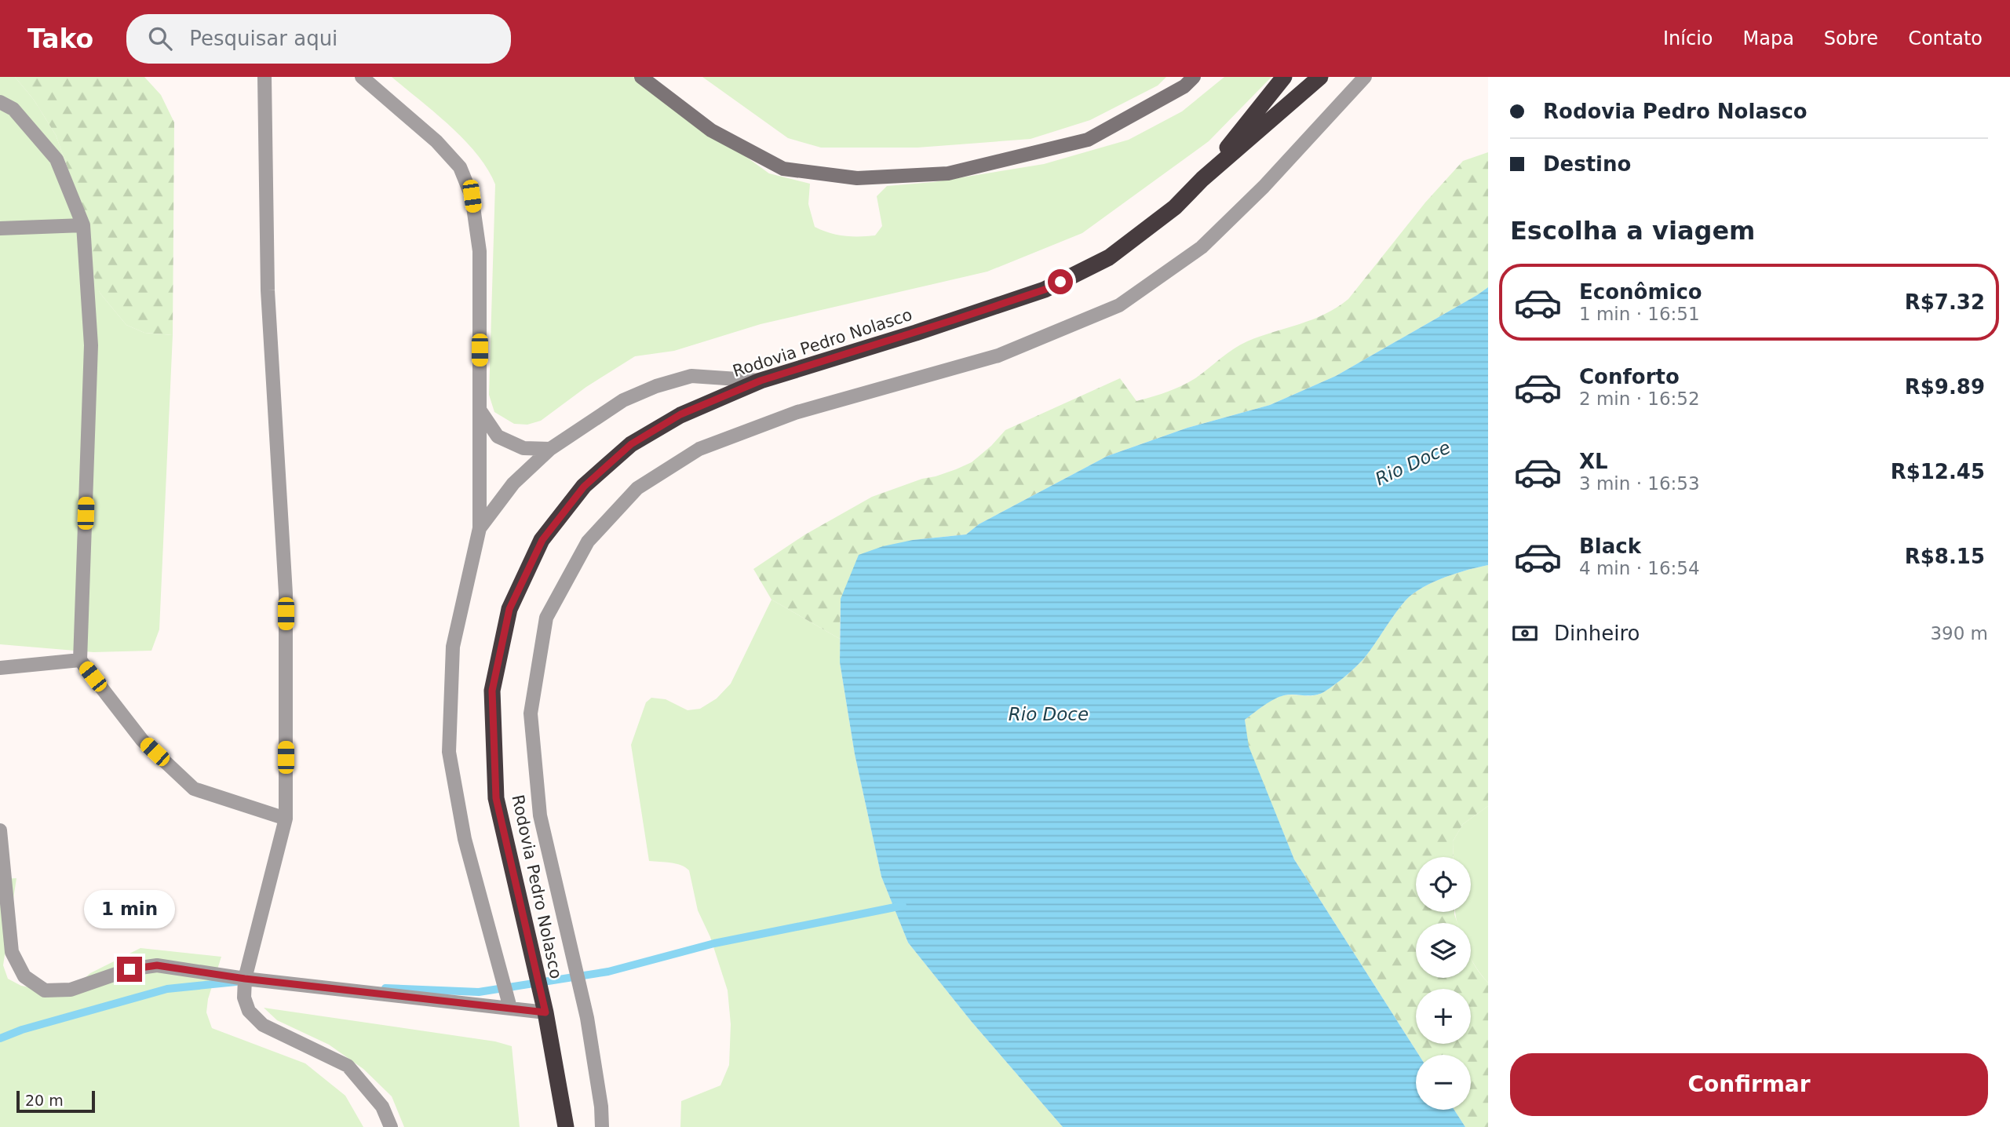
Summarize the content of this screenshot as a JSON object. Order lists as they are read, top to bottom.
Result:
{
  "streets": {
    "highway": ["Rodovia Pedro Nolasco"]
  },
  "water": ["Rio Doce"],
  "scale_bar": "20 m",
  "page": {
    "header": "Tako",
    "search": "Pesquisar aqui",
    "nav": [
      "Início",
      "Mapa",
      "Sobre",
      "Contato"
    ],
    "banner": ["Rodovia Pedro Nolasco", "Destino"],
    "heading": "Escolha a viagem",
    "list": [
      {
        "name": "Econômico",
        "note": "1 min · 16:51",
        "value": "R$7.32"
      },
      {
        "name": "Conforto",
        "note": "2 min · 16:52",
        "value": "R$9.89"
      },
      {
        "name": "XL",
        "note": "3 min · 16:53",
        "value": "R$12.45"
      },
      {
        "name": "Black",
        "note": "4 min · 16:54",
        "value": "R$8.15"
      }
    ],
    "pay": ["Dinheiro", "390 m"],
    "map_buttons": ["+", "−"],
    "bubble": "1 min",
    "buttons": "Confirmar",
    "scale": "20 m"
  }
}
